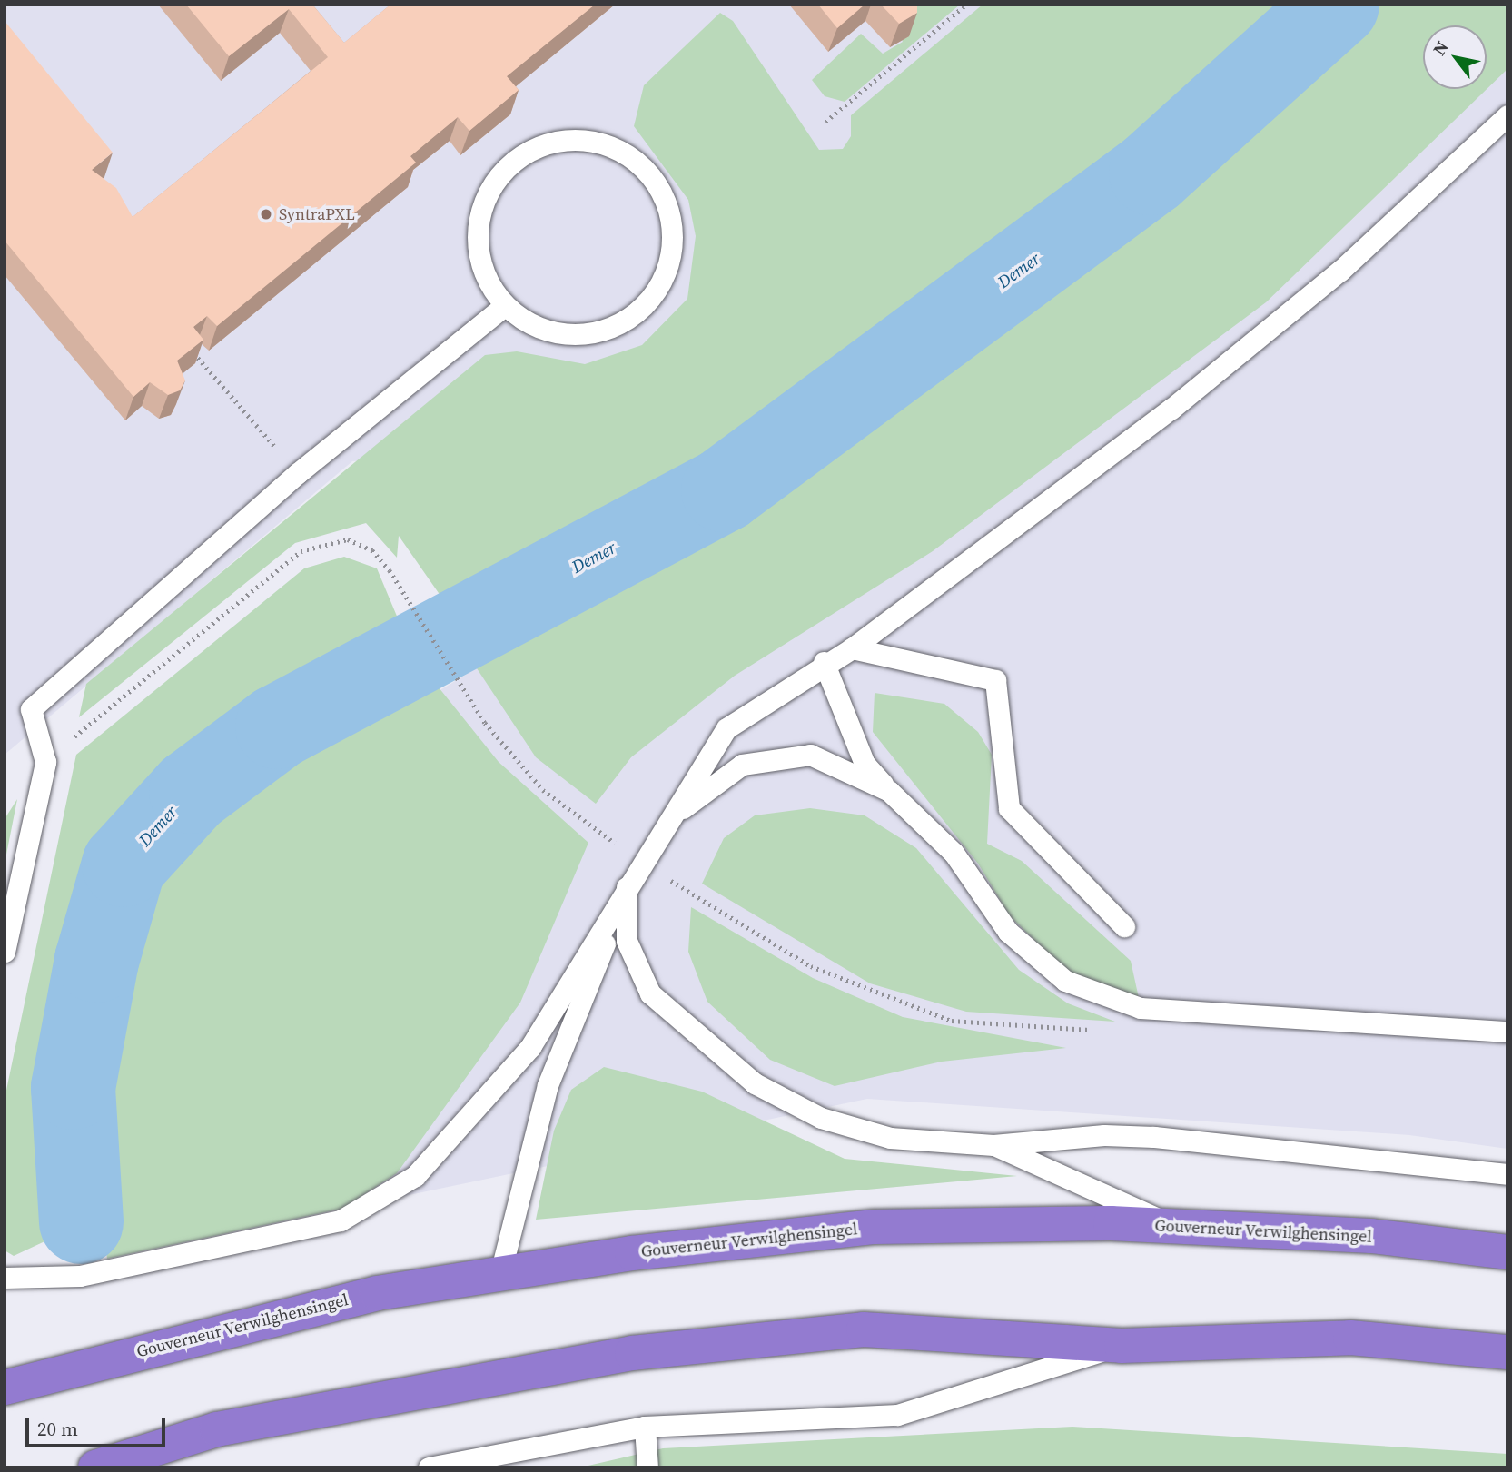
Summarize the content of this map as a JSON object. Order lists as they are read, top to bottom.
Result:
{
  "streets": {
    "highway": ["Gouverneur Verwilghensingel"]
  },
  "water": ["Demer"],
  "places": ["SyntraPXL"],
  "scale_bar": "20 m",
  "north": "top left"
}
